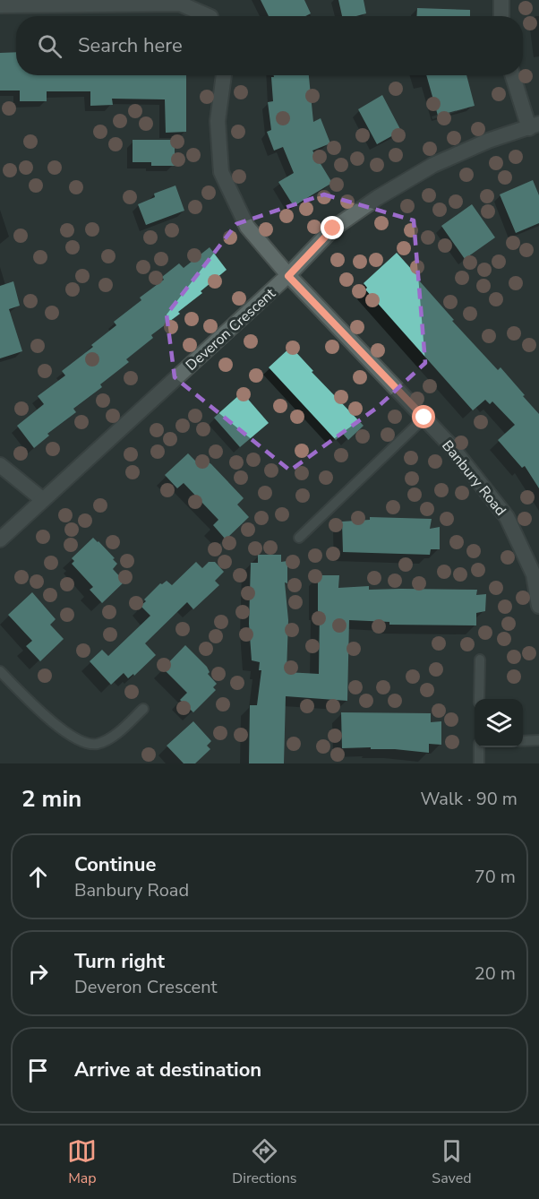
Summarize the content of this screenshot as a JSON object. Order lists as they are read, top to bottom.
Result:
{
  "streets": {
    "street": ["Deveron Crescent", "Banbury Road"]
  },
  "crossings": [
    ["Deveron Crescent", "Banbury Road"]
  ],
  "page": {
    "search": "Search here",
    "heading": ["2 min", "Walk · 90 m"],
    "list": [
      ["Continue", "Banbury Road", "70 m"],
      ["Turn right", "Deveron Crescent", "20 m"],
      "Arrive at destination"
    ],
    "nav": ["Map", "Directions", "Saved"]
  }
}
